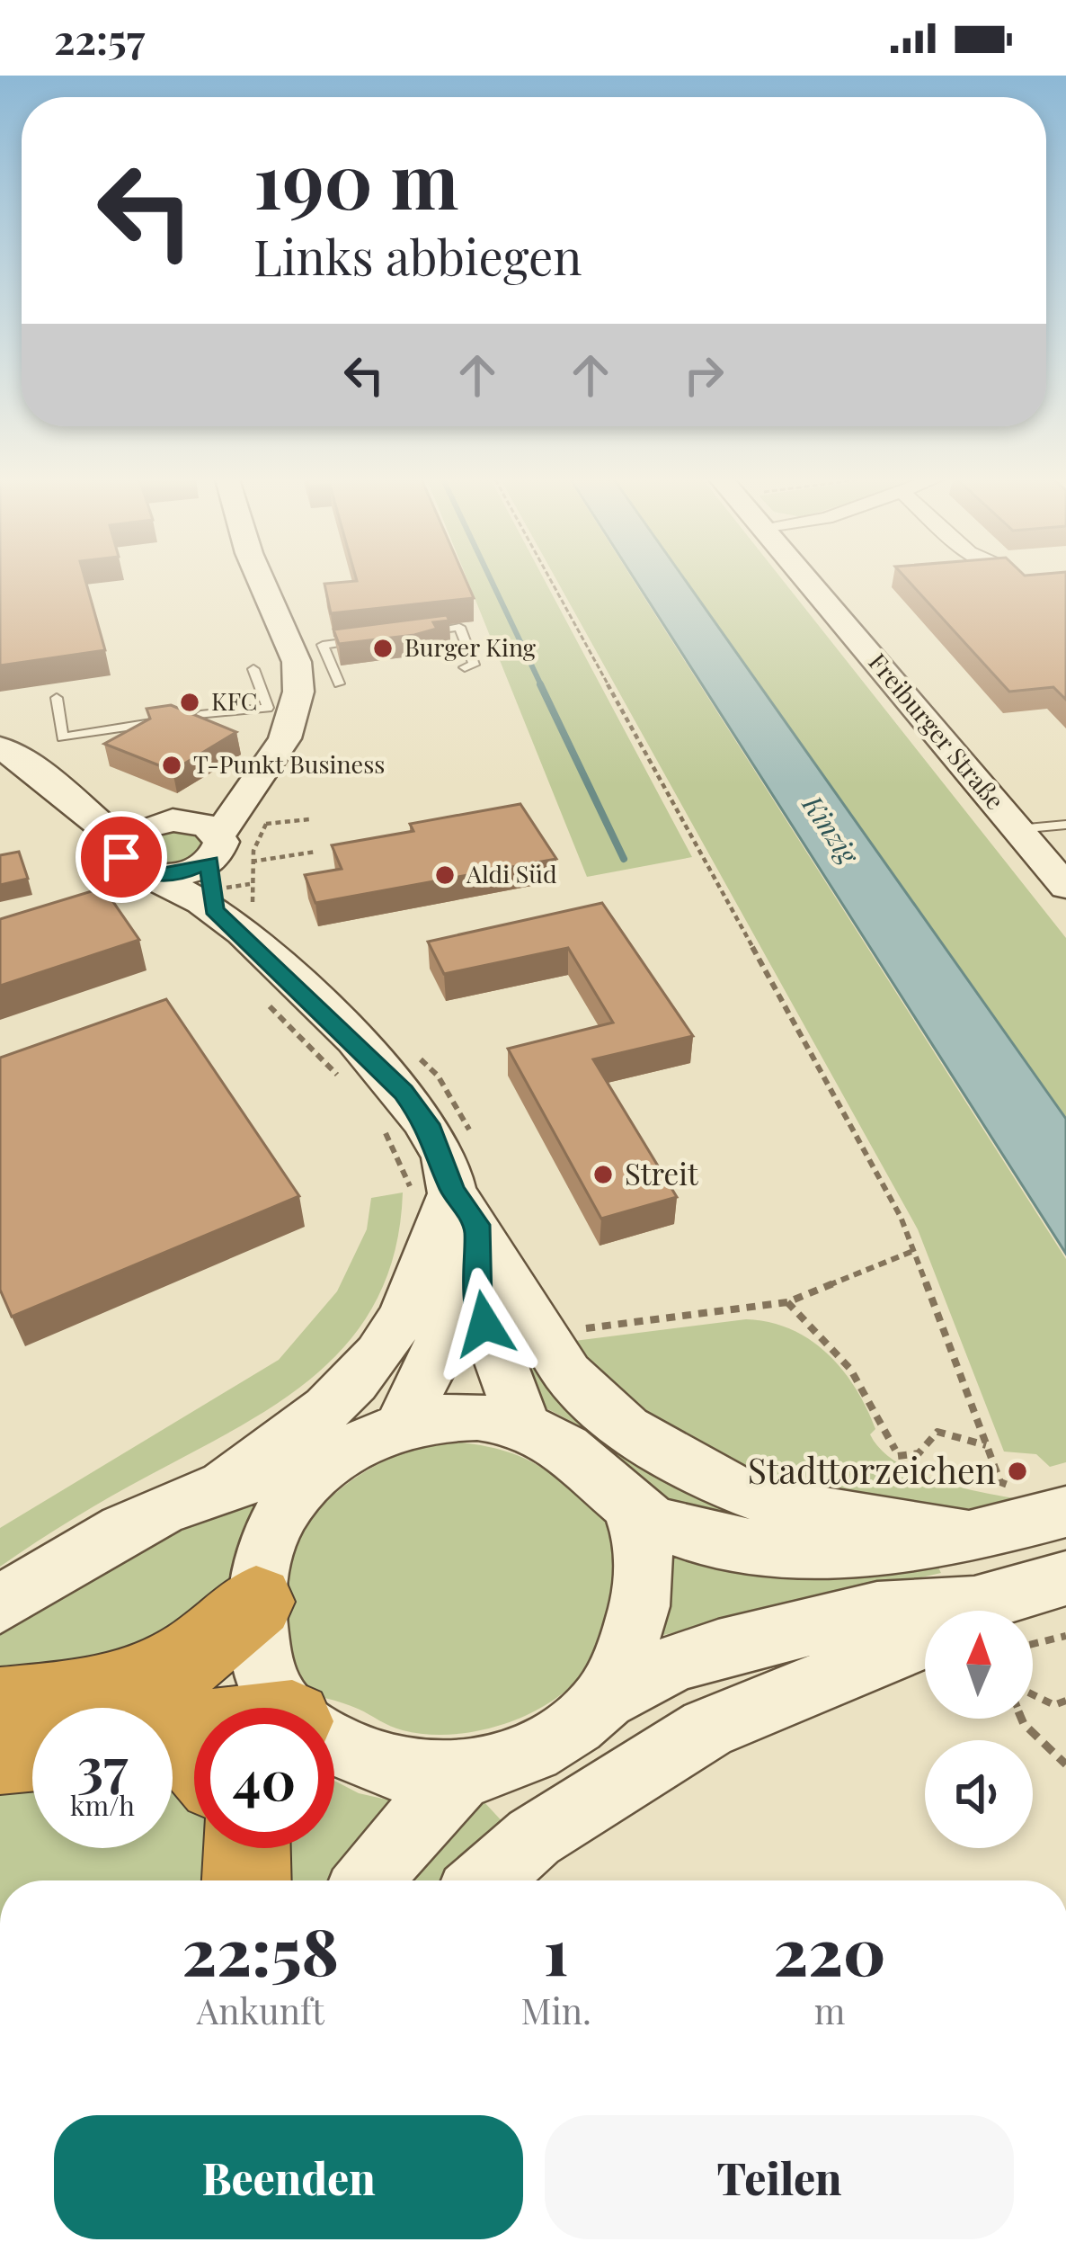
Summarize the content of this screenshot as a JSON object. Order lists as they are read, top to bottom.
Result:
{
  "streets": {
    "street": ["Freiburger Straße"]
  },
  "water": ["Kinzig"],
  "places": [
    "Burger King",
    "KFC",
    "T-Punkt Business",
    "Aldi Süd",
    "Streit",
    "Stadttorzeichen"
  ],
  "north": "top",
  "page": {
    "status": "22:57",
    "turn": ["190 m", "Links abbiegen"],
    "speed": "37 km/h",
    "limit": "40",
    "eta": [
      "22:58",
      "Ankunft",
      "1",
      "Min.",
      "220",
      "m"
    ],
    "buttons": ["Beenden", "Teilen"]
  }
}
